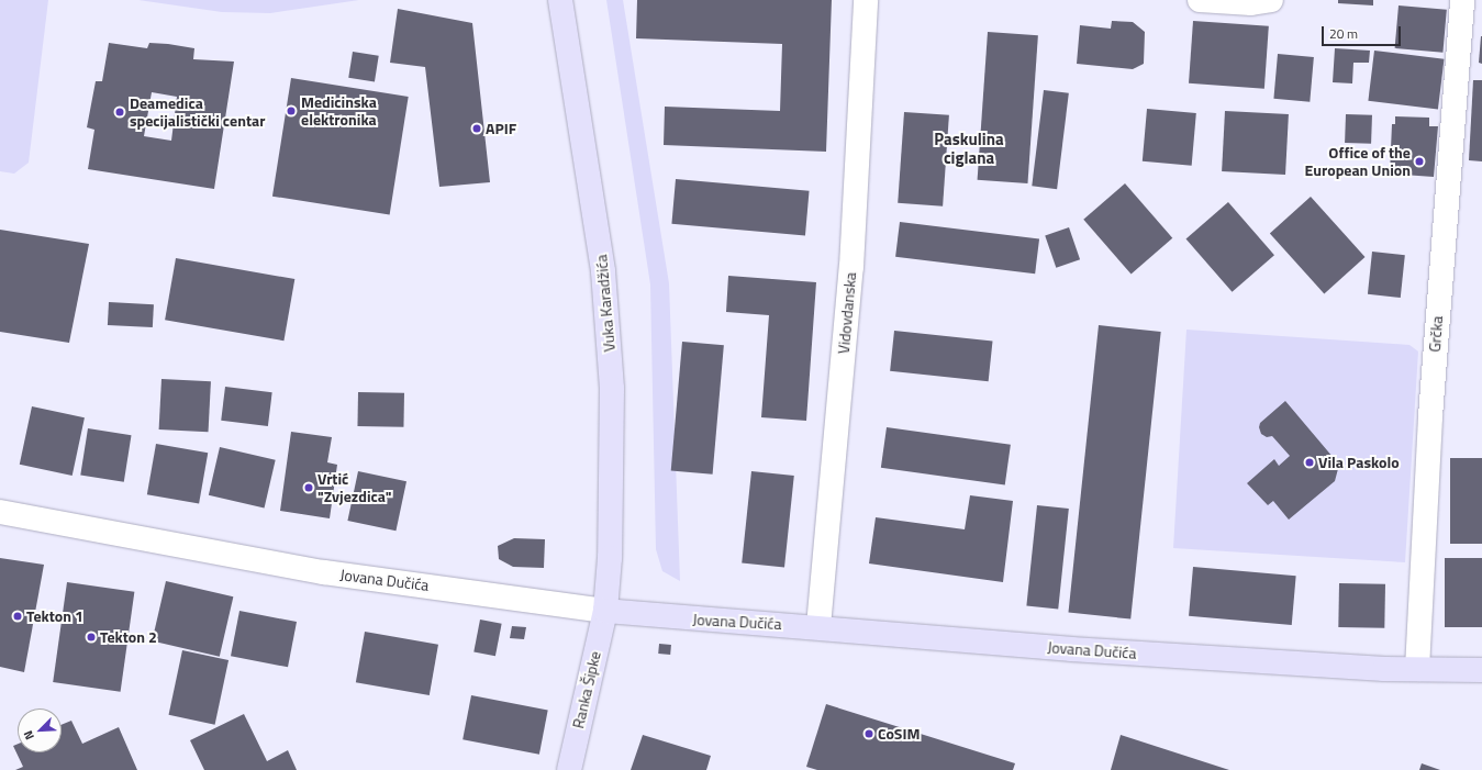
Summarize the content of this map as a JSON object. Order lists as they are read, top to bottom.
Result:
{
  "streets": {
    "street": [
      "Vuka Karadžića",
      "Vidovdanska",
      "Grčka",
      "Jovana Dučića",
      "Ranka Šipke"
    ]
  },
  "crossings": [
    ["Vuka Karadžića", "Jovana Dučića"],
    ["Vuka Karadžića", "Ranka Šipke"],
    ["Vidovdanska", "Jovana Dučića"],
    ["Grčka", "Jovana Dučića"],
    ["Jovana Dučića", "Ranka Šipke"]
  ],
  "districts": ["Paskulina ciglana"],
  "places": [
    "Medicinska elektronika",
    "Deamedica specijalistički centar",
    "APIF",
    "Office of the European Union",
    "Vila Paskolo",
    "Vrtić \"Zvjezdica\"",
    "Tekton 1",
    "Tekton 2",
    "CoSIM"
  ],
  "scale_bar": "20 m",
  "north": "bottom left"
}
